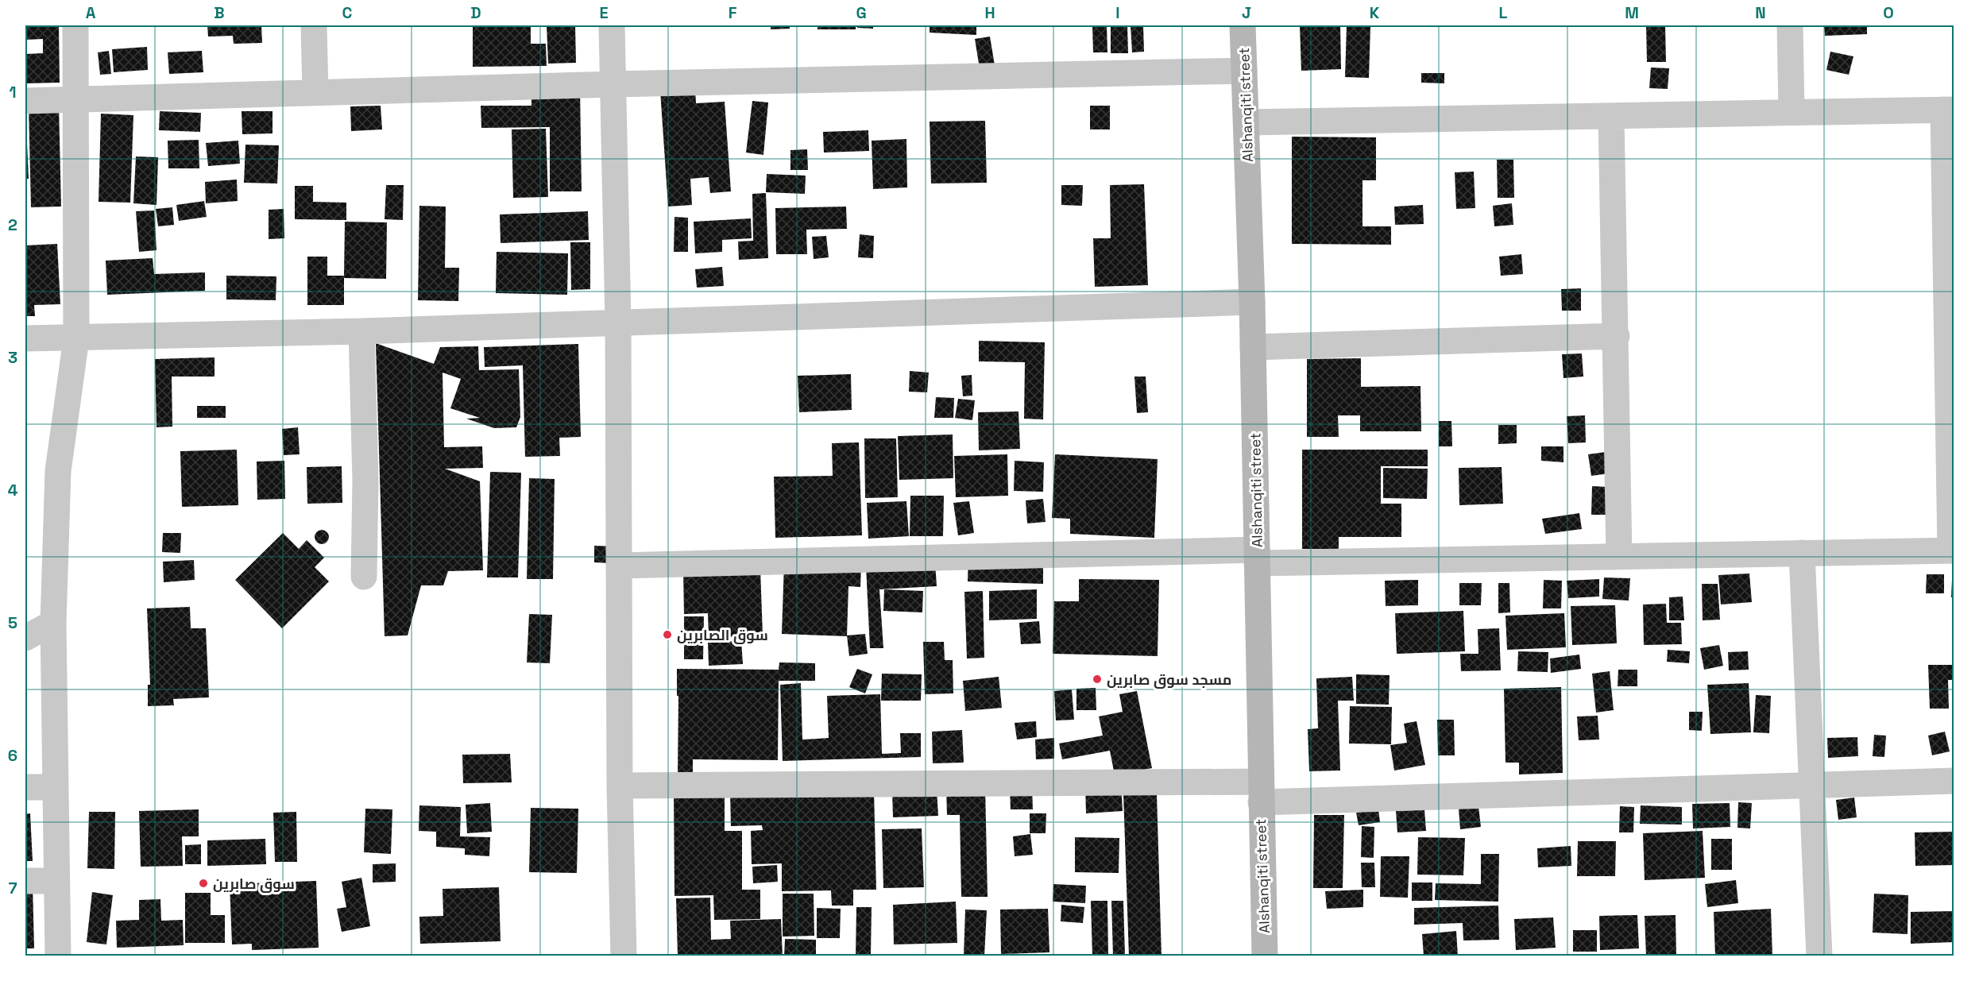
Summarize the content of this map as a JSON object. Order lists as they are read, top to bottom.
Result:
{
  "streets": {
    "street": ["Alshanqiti street"]
  },
  "places": ["سوق الصابرين", "مسجد سوق صابرين", "سوق صابرين"],
  "grid": {
    "columns": [
      "A",
      "B",
      "C",
      "D",
      "E",
      "F",
      "G",
      "H",
      "I",
      "J",
      "K",
      "L",
      "M",
      "N",
      "O"
    ],
    "rows": [
      "1",
      "2",
      "3",
      "4",
      "5",
      "6",
      "7"
    ]
  }
}
